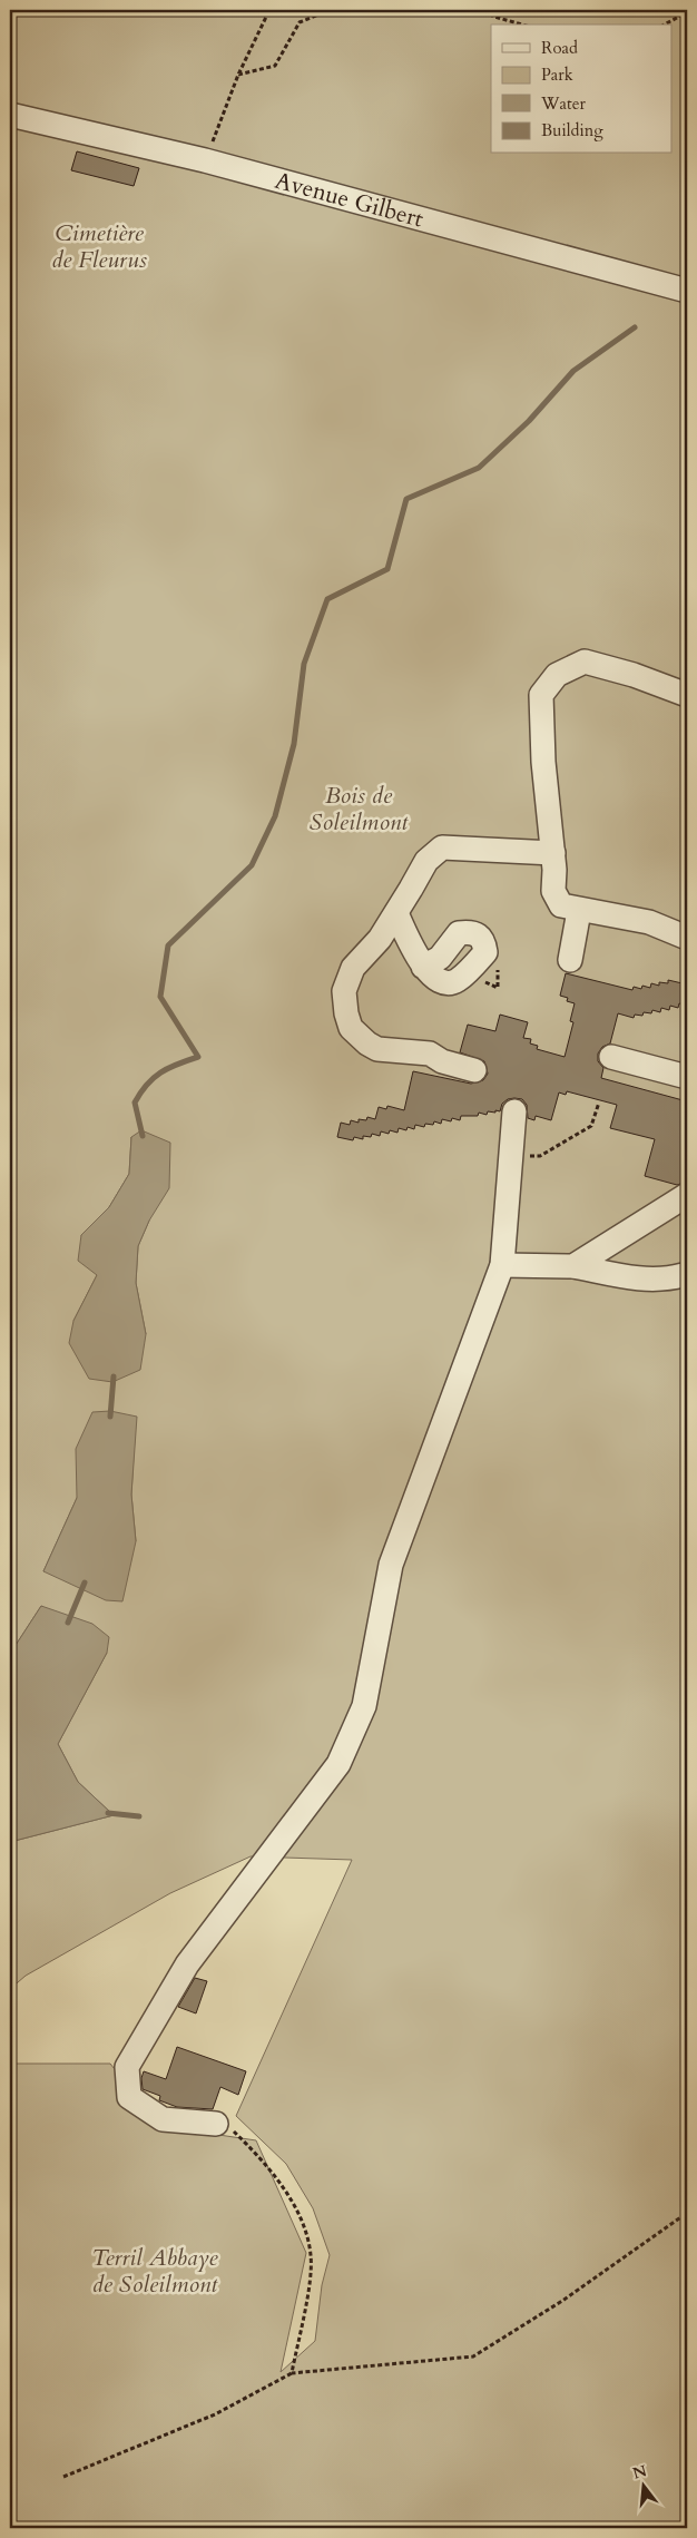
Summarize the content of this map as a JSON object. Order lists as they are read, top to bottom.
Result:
{
  "streets": {
    "street": ["Avenue Gilbert"]
  },
  "parks": ["Cimetière de Fleurus", "Bois de Soleilmont", "Terril Abbaye de Soleilmont"],
  "legend": [
    "Road",
    "Park",
    "Water",
    "Building"
  ],
  "north": "top"
}
